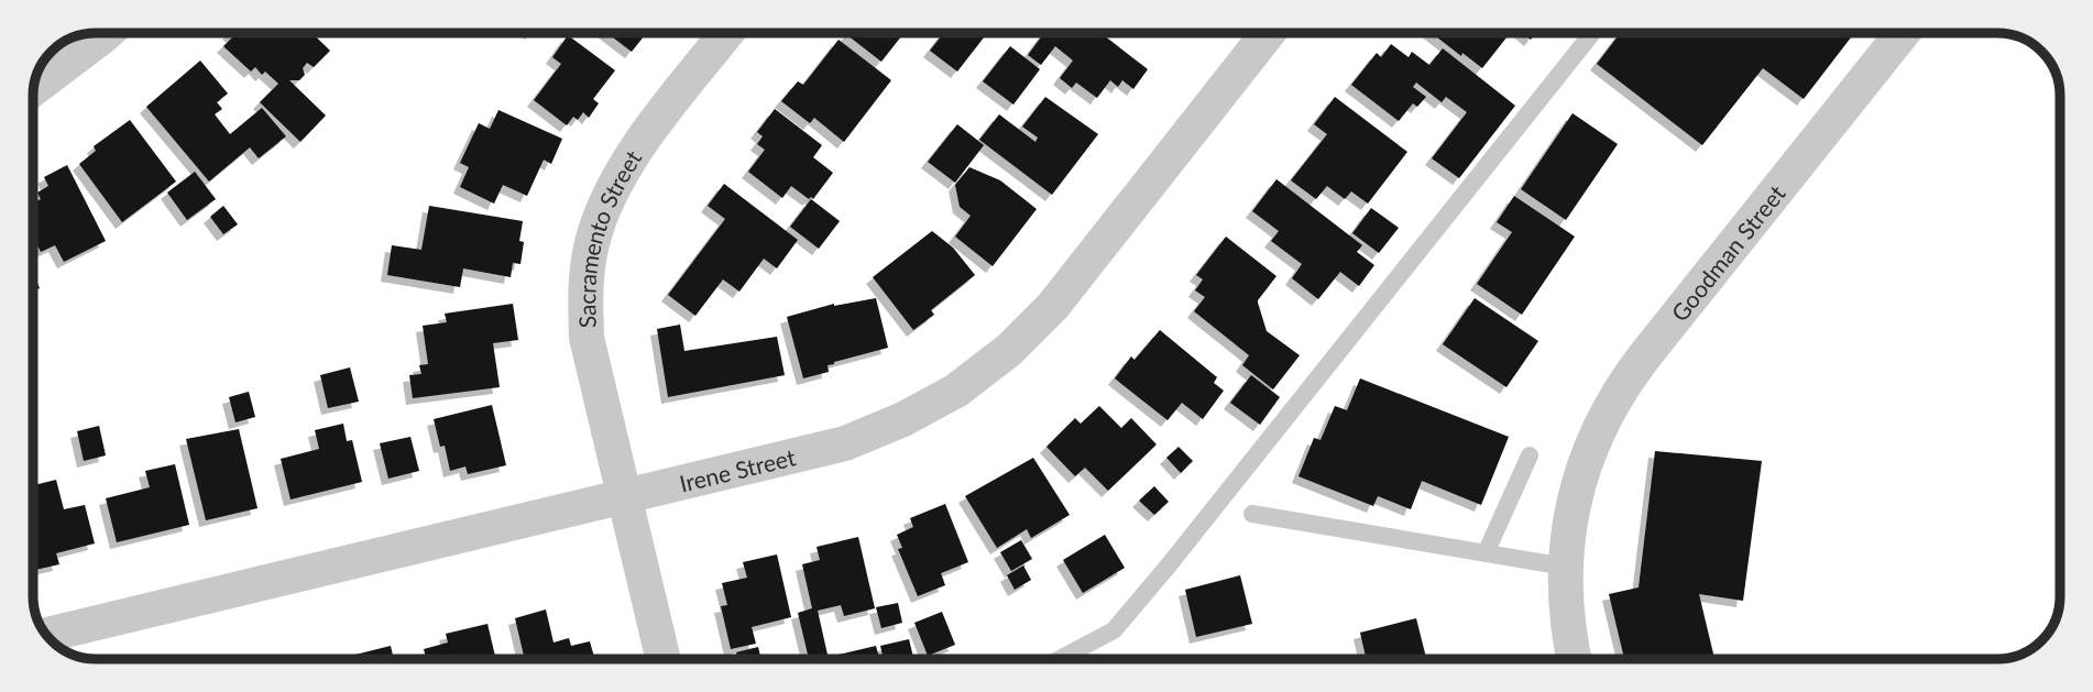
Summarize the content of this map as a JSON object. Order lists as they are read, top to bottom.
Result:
{
  "streets": {
    "street": ["Sacramento Street", "Goodman Street", "Irene Street"]
  },
  "crossings": [
    ["Sacramento Street", "Irene Street"]
  ]
}
